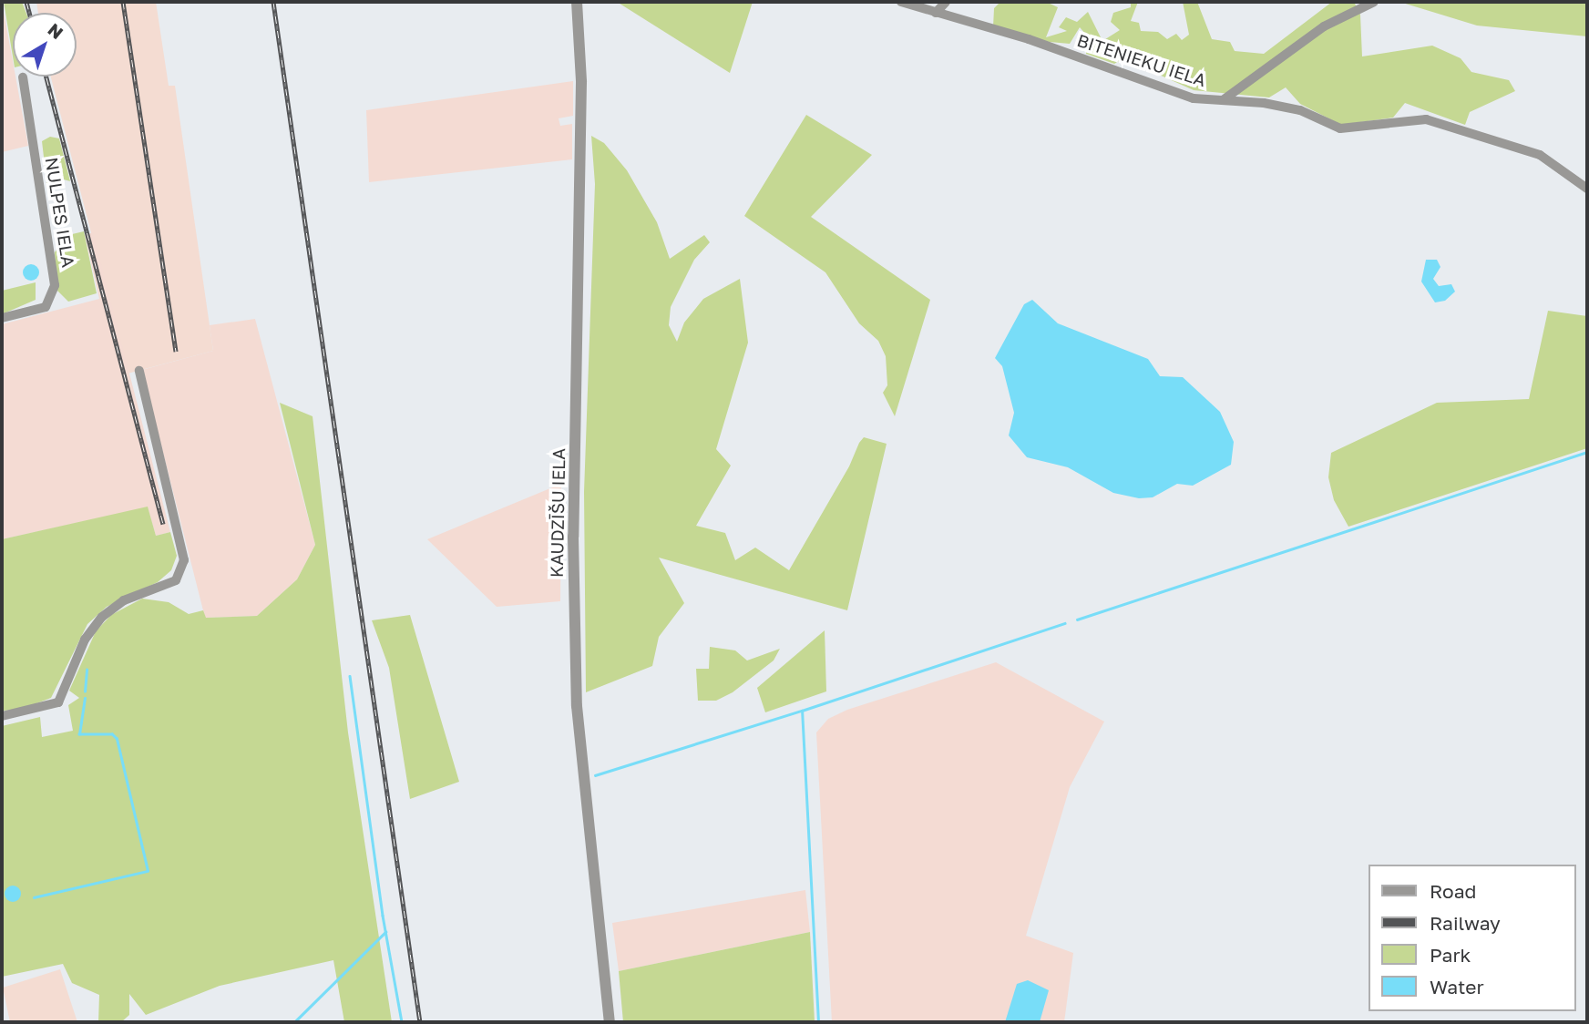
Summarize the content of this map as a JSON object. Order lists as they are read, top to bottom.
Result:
{
  "streets": {
    "street": ["BITENIEKU IELA", "NULPES IELA", "KAUDZĪŠU IELA"]
  },
  "legend": [
    "Road",
    "Railway",
    "Park",
    "Water"
  ],
  "north": "top right"
}
